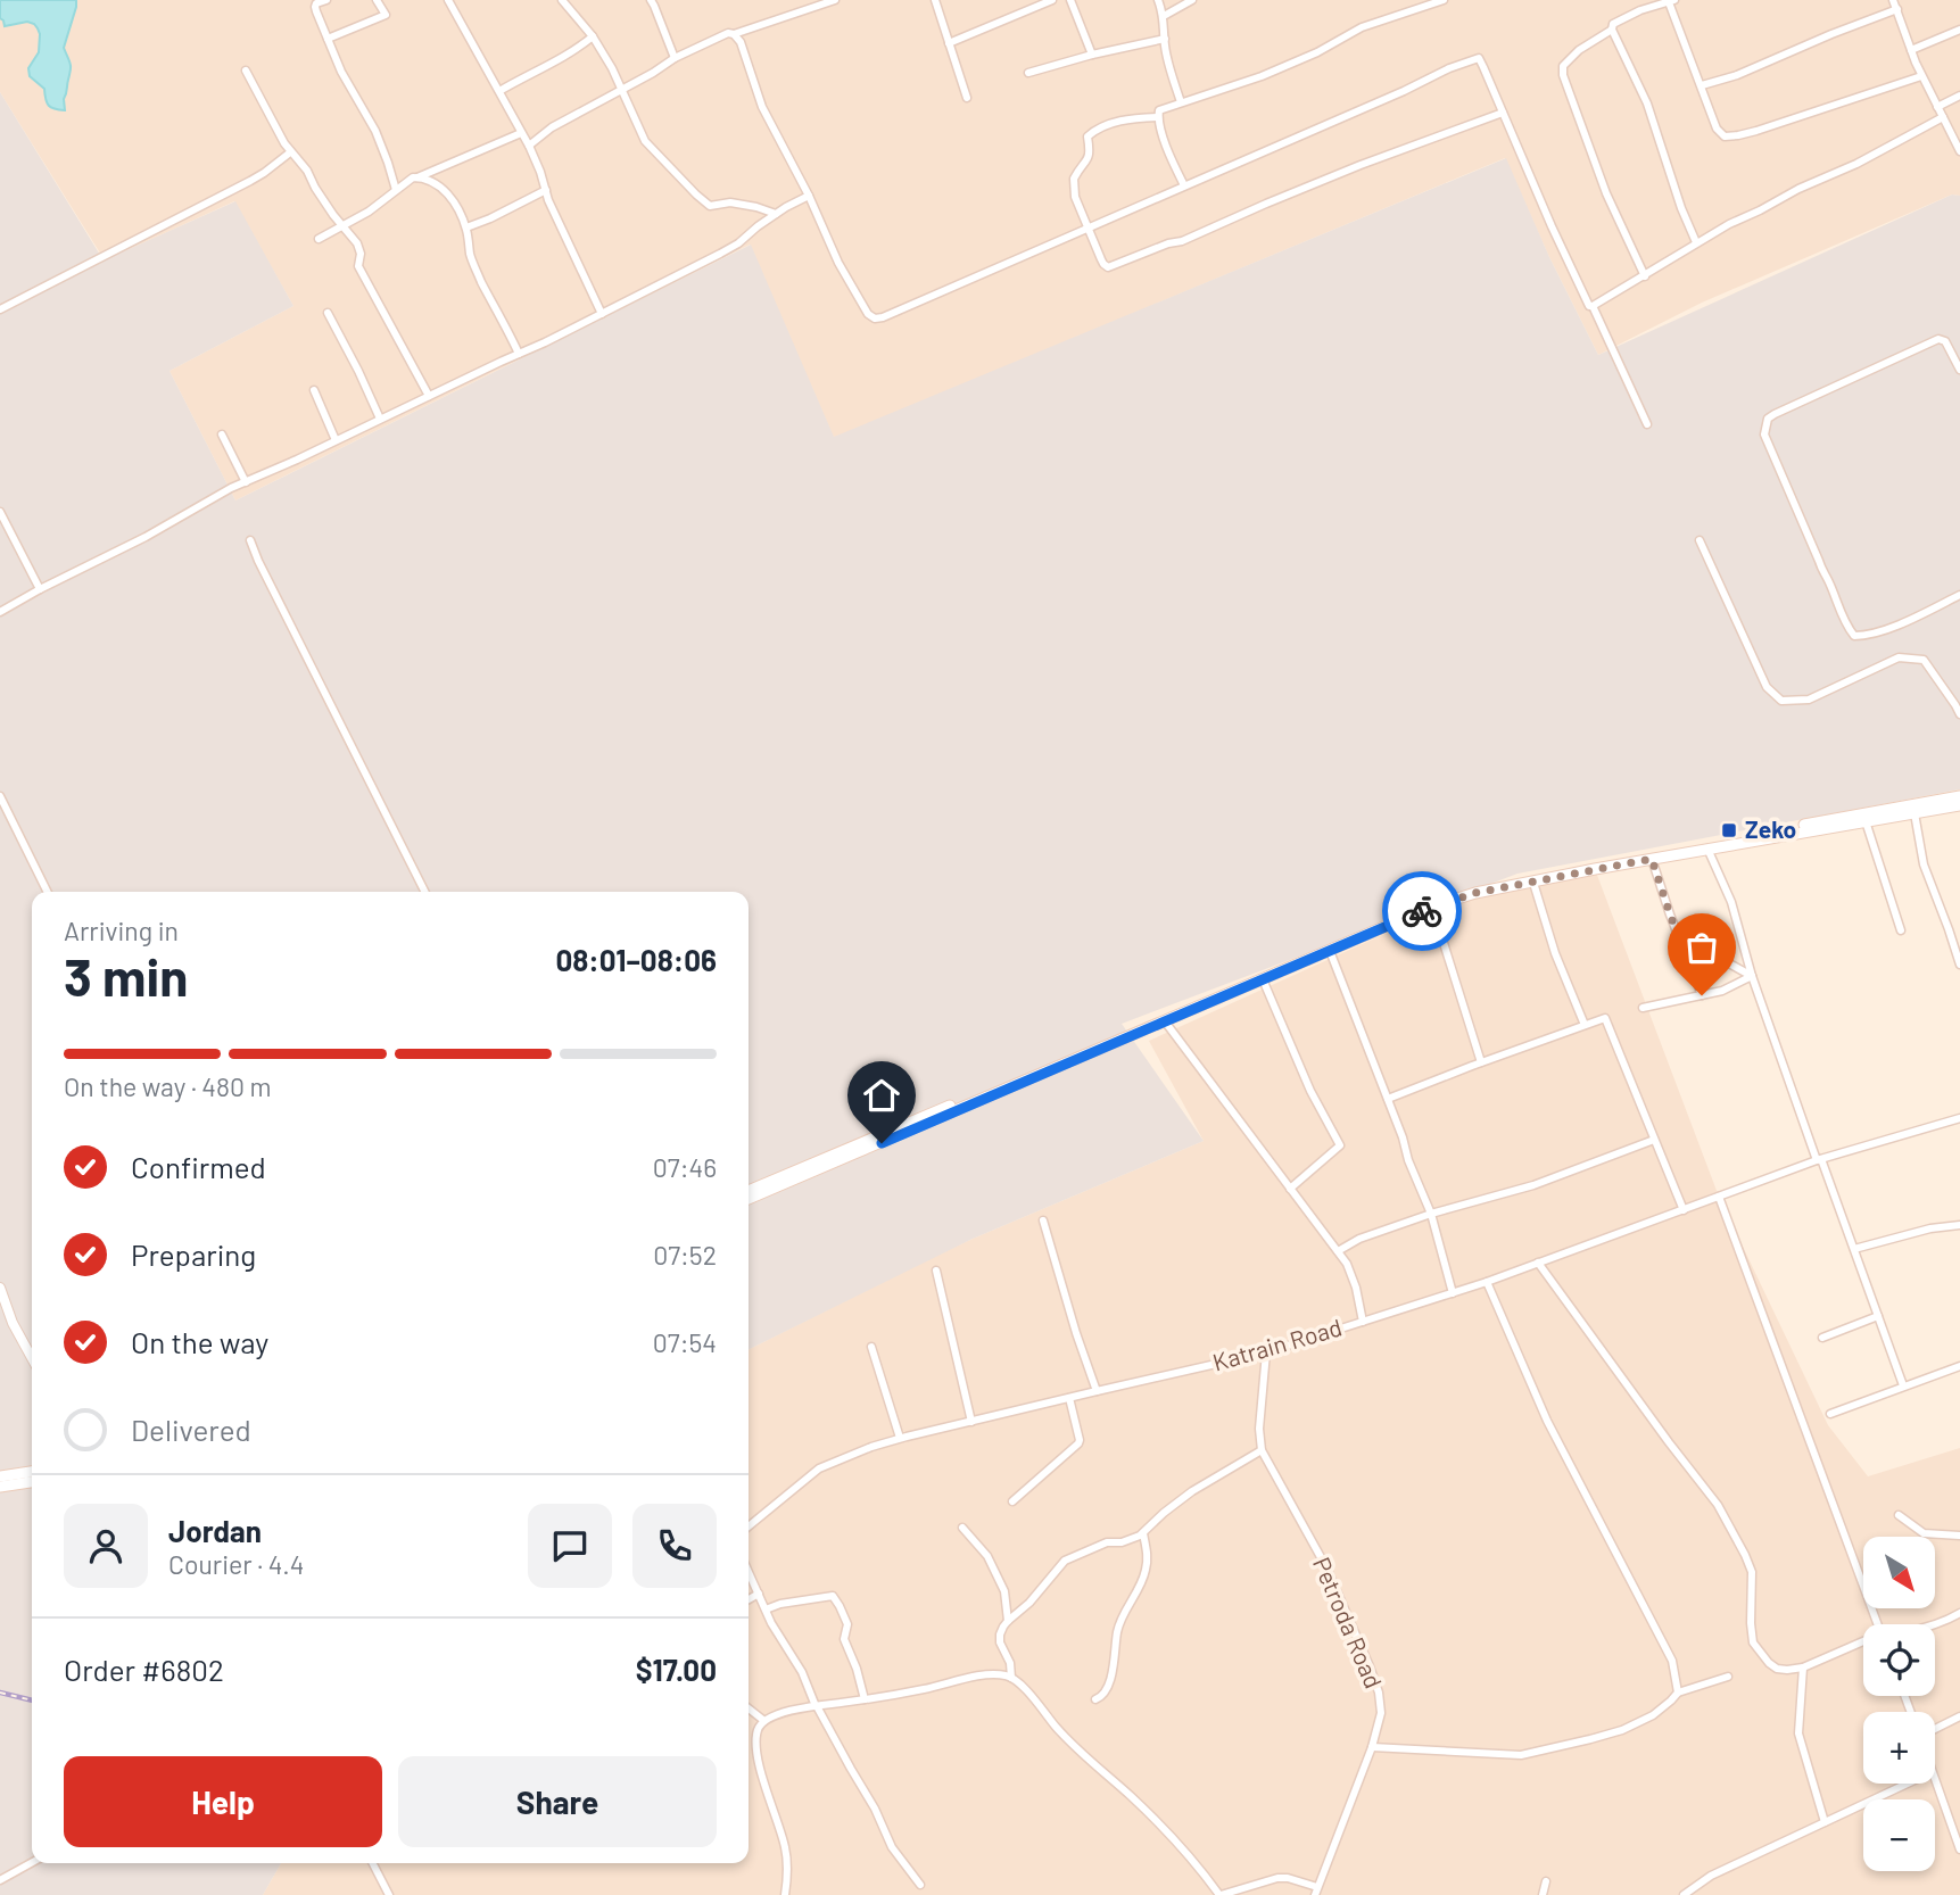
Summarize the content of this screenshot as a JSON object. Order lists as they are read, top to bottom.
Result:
{
  "streets": {
    "street": ["Katrain Road", "Petroda Road"]
  },
  "crossings": [
    ["Katrain Road", "Petroda Road"]
  ],
  "places": {
    "transit": ["Zeko"]
  },
  "north": "bottom right",
  "page": {
    "heading": ["3 min", "Arriving in", "08:01–08:06"],
    "panel": [
      "Jordan",
      "Courier · 4.4",
      "Order #6802",
      "$17.00"
    ],
    "bar": "On the way · 480 m",
    "list": [
      ["Confirmed", "07:46"],
      ["Preparing", "07:52"],
      ["On the way", "07:54"],
      "Delivered"
    ],
    "map_buttons": ["+", "−"],
    "buttons": ["Help", "Share"]
  }
}
